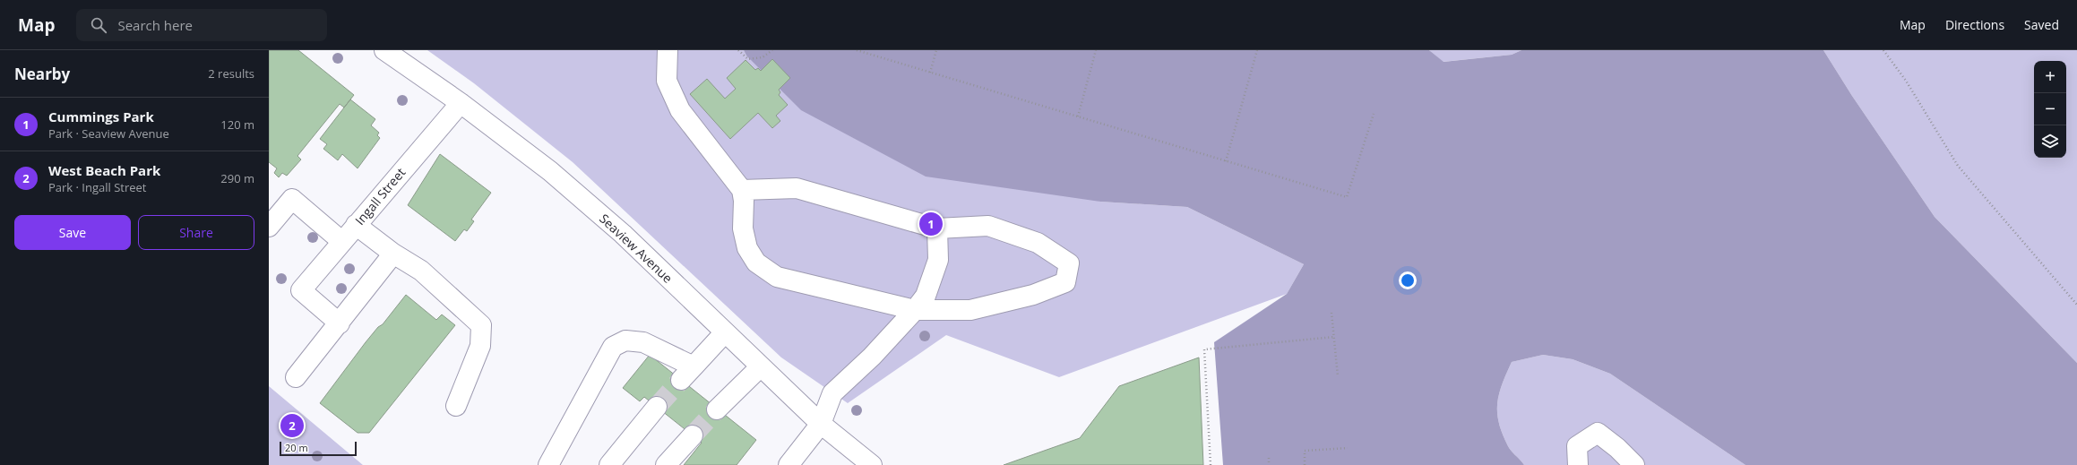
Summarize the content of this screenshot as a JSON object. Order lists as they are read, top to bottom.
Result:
{
  "streets": {
    "street": ["Ingall Street", "Seaview Avenue"]
  },
  "crossings": [
    ["Ingall Street", "Seaview Avenue"]
  ],
  "scale_bar": "20 m",
  "page": {
    "header": "Map",
    "search": "Search here",
    "nav": ["Map", "Directions", "Saved"],
    "heading": ["Nearby", "2 results"],
    "map_buttons": ["+", "−"],
    "list": [
      {
        "mark": "1",
        "name": "Cummings Park",
        "note": "Park · Seaview Avenue",
        "value": "120 m"
      },
      {
        "mark": "2",
        "name": "West Beach Park",
        "note": "Park · Ingall Street",
        "value": "290 m"
      }
    ],
    "buttons": ["Save", "Share"],
    "pins": ["1", "2"],
    "scale": "20 m"
  }
}
